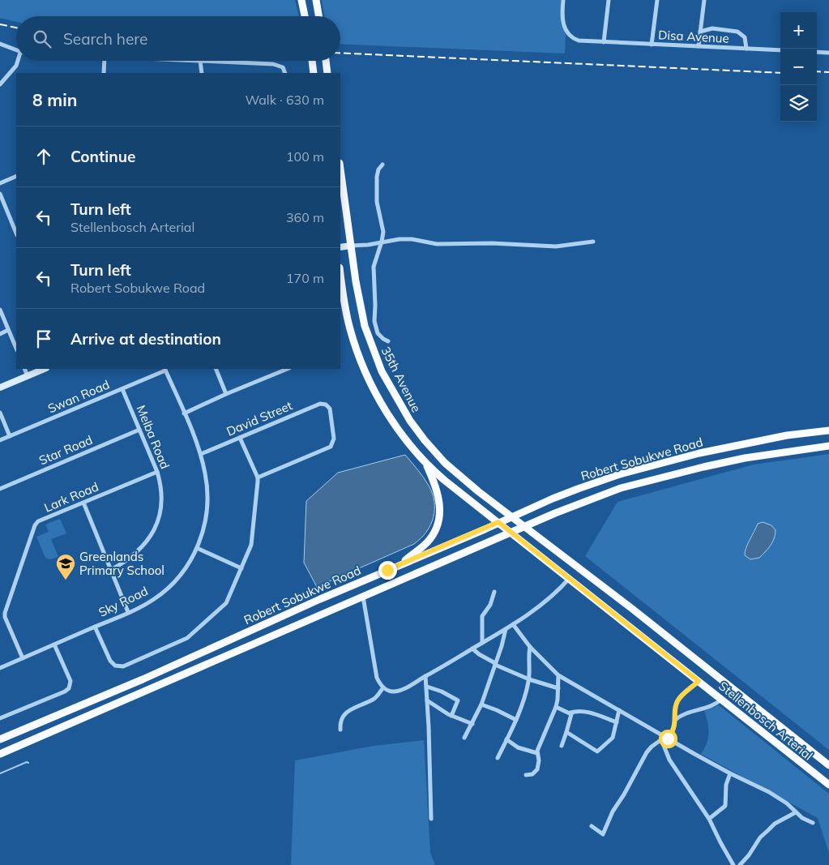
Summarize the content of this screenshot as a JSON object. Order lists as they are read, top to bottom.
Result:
{
  "streets": {
    "main road": ["35th Avenue", "Robert Sobukwe Road", "Stellenbosch Arterial"],
    "street": [
      "Disa Avenue",
      "Swan Road",
      "David Street",
      "Melba Road",
      "Star Road",
      "Lark Road",
      "Sky Road"
    ]
  },
  "crossings": [
    ["35th Avenue", "Robert Sobukwe Road"],
    ["35th Avenue", "Stellenbosch Arterial"],
    ["Swan Road", "Melba Road"],
    ["Swan Road", "Sky Road"],
    ["David Street", "Sky Road"],
    ["Melba Road", "Star Road"],
    ["Melba Road", "Lark Road"],
    ["Robert Sobukwe Road", "Stellenbosch Arterial"],
    ["Lark Road", "Sky Road"]
  ],
  "places": {
    "school or university": ["Greenlands Primary School"]
  },
  "page": {
    "map_buttons": ["+", "−"],
    "search": "Search here",
    "heading": ["8 min", "Walk · 630 m"],
    "list": [
      ["Continue", "100 m"],
      ["Turn left", "Stellenbosch Arterial", "360 m"],
      ["Turn left", "Robert Sobukwe Road", "170 m"],
      "Arrive at destination"
    ]
  }
}
